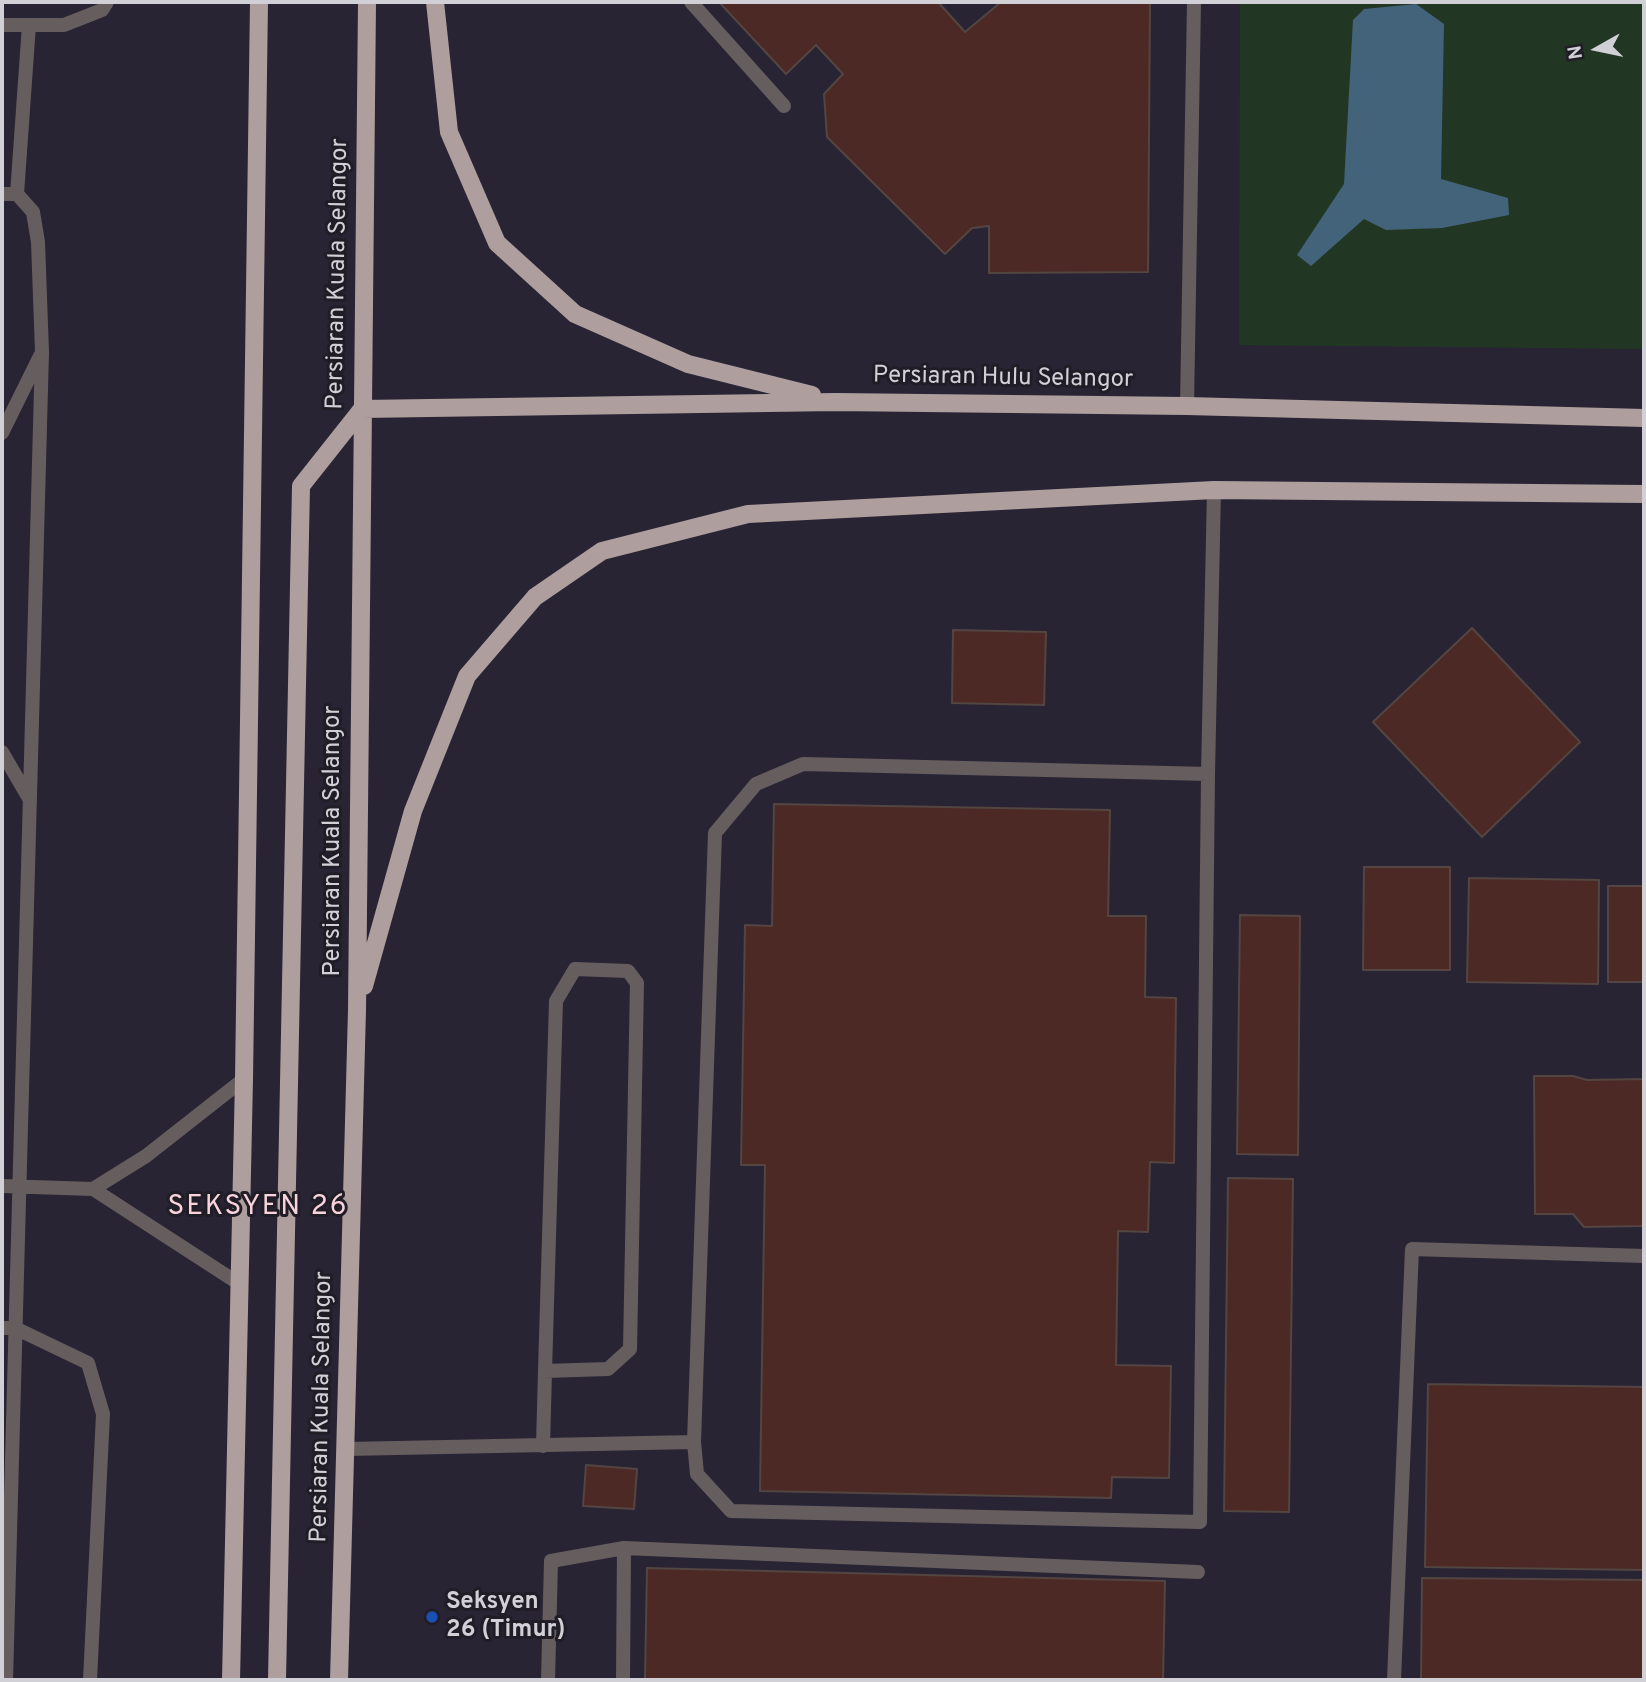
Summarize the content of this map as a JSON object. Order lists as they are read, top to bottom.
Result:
{
  "streets": {
    "main road": ["Persiaran Kuala Selangor", "Persiaran Hulu Selangor"]
  },
  "crossings": [
    ["Persiaran Kuala Selangor", "Persiaran Hulu Selangor"]
  ],
  "districts": ["SEKSYEN 26"],
  "places": ["Seksyen 26 (Timur)"],
  "north": "left"
}
